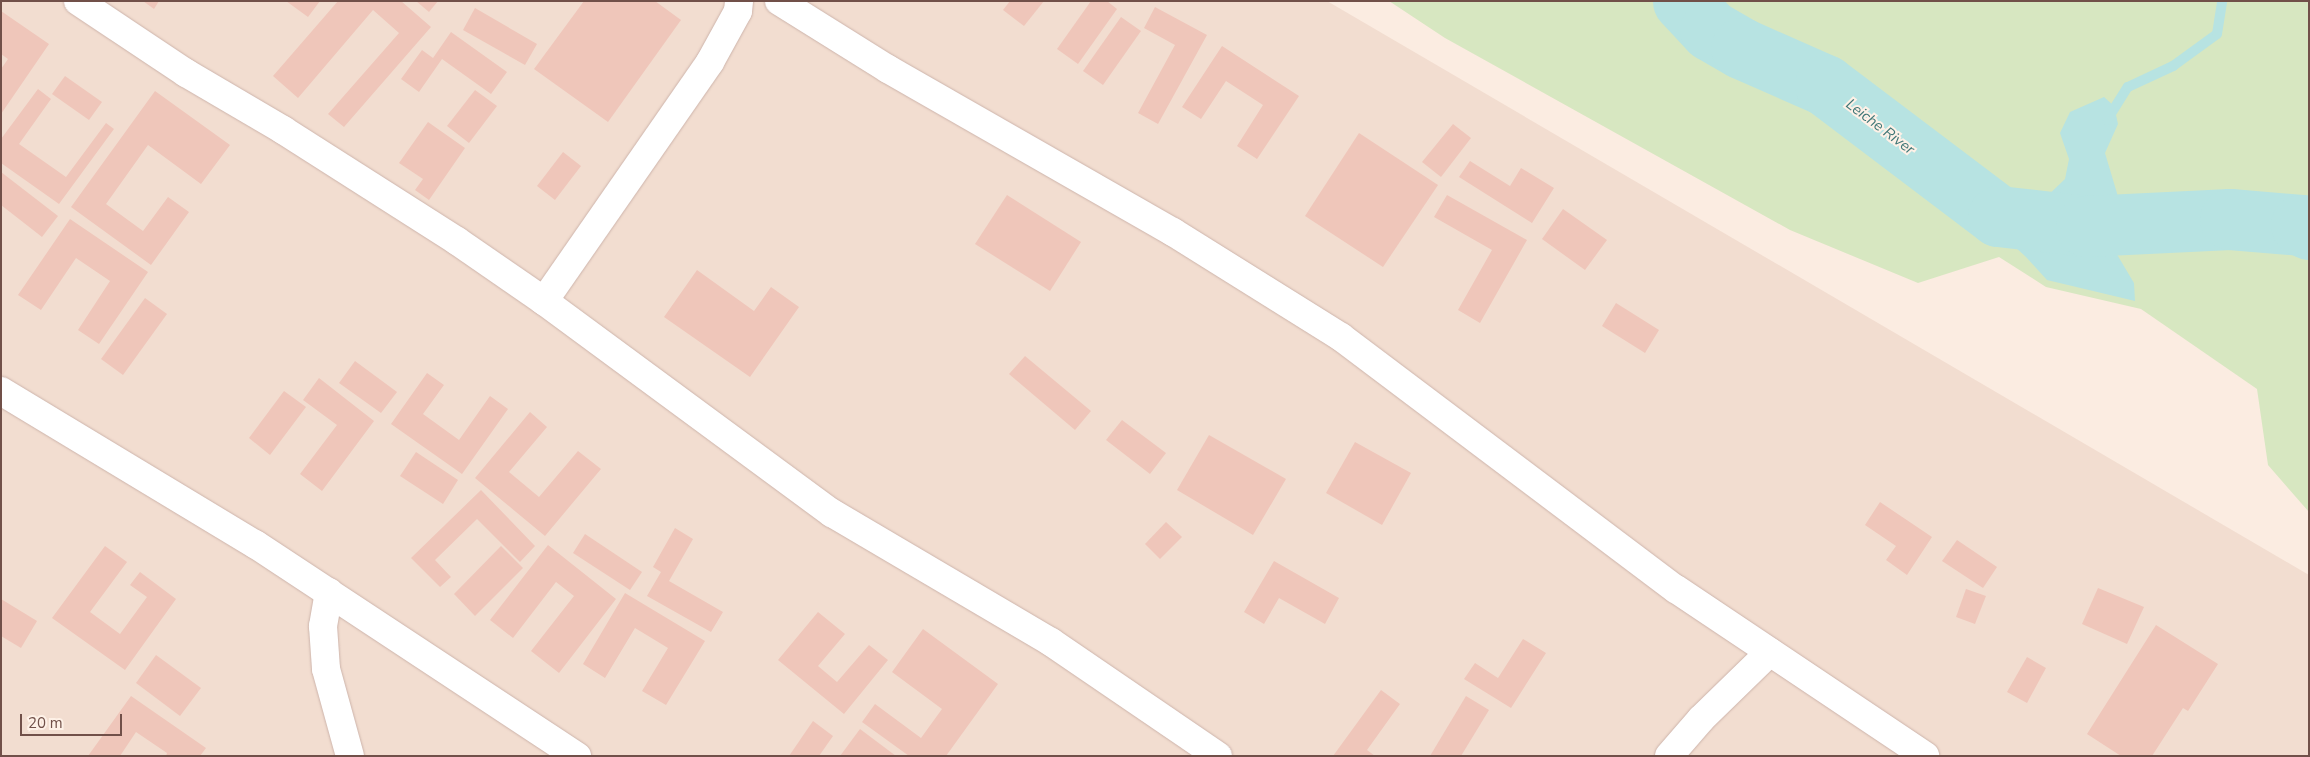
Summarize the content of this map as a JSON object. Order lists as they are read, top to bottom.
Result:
{
  "water": ["Leiche River"],
  "scale_bar": "20 m"
}
